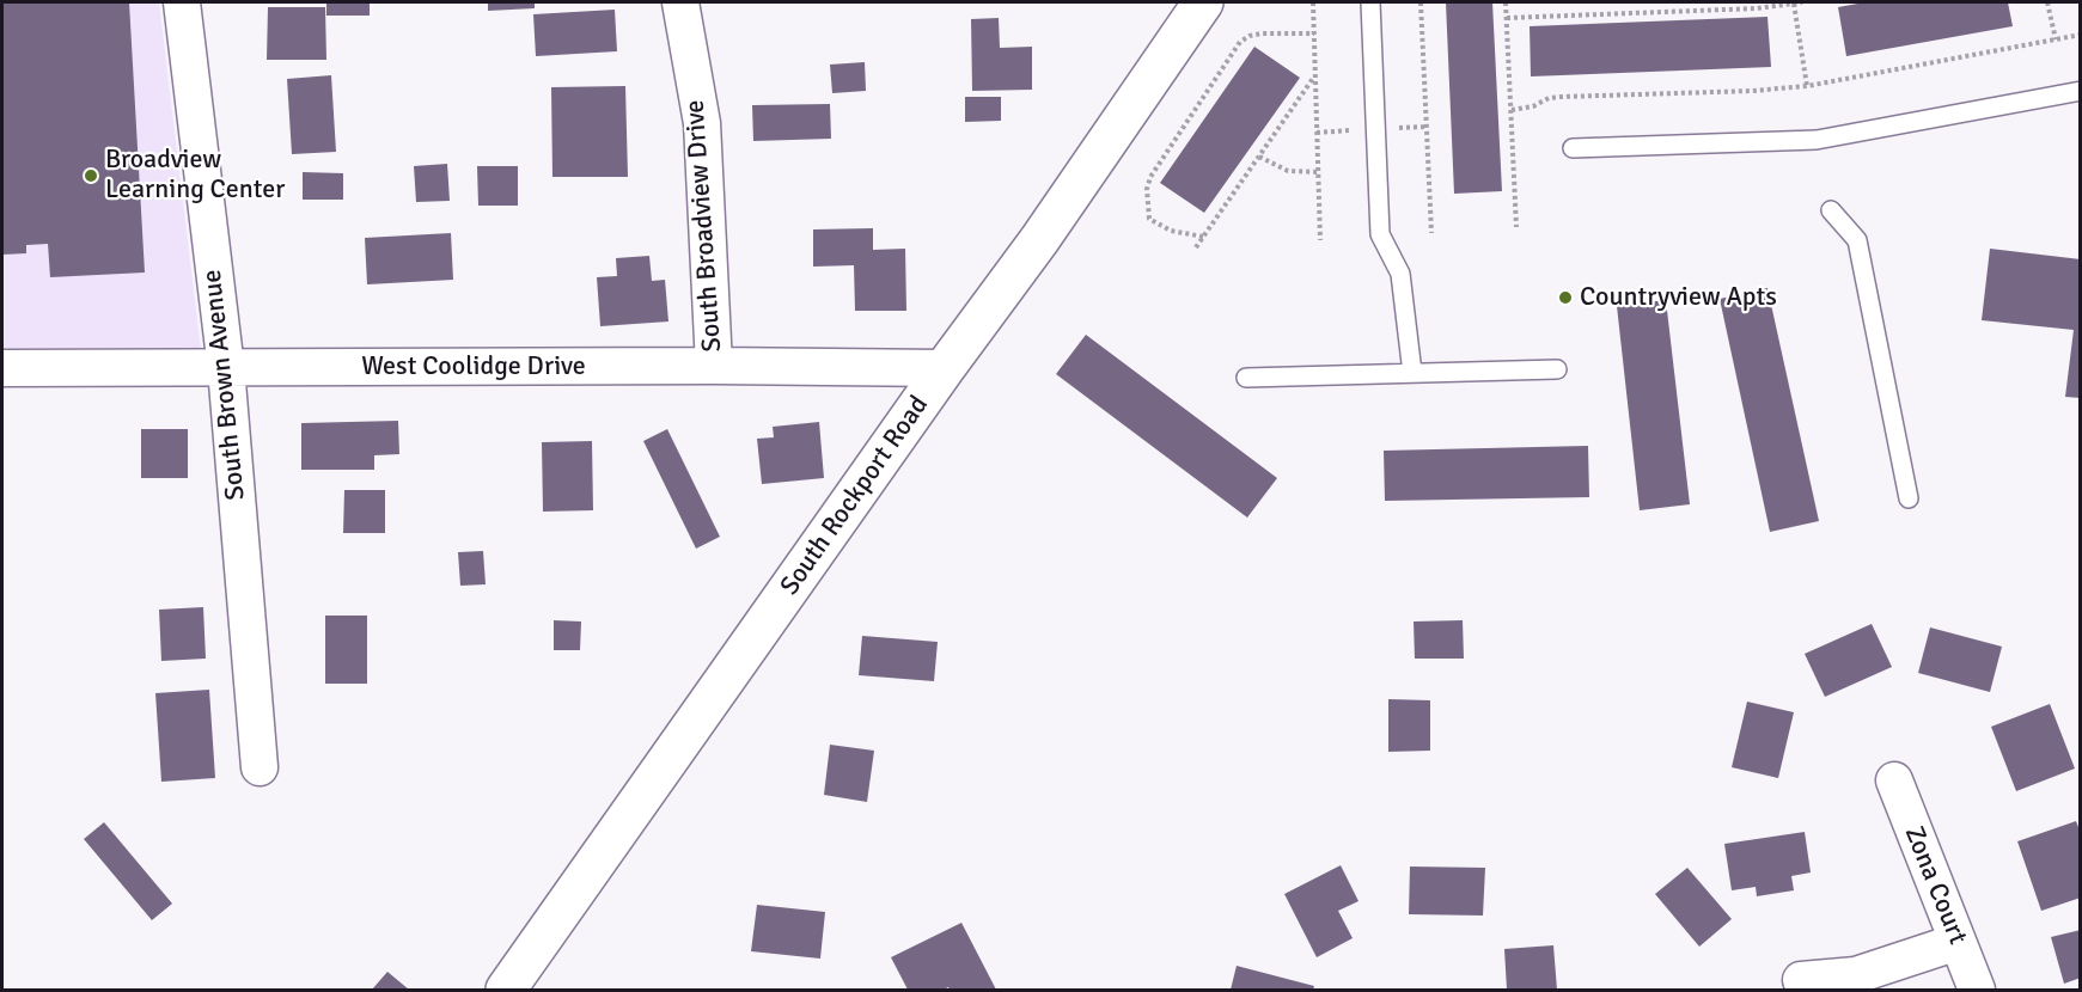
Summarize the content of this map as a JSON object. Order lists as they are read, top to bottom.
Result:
{
  "streets": {
    "street": [
      "South Broadview Drive",
      "West Coolidge Drive",
      "South Brown Avenue",
      "South Rockport Road",
      "Zona Court"
    ]
  },
  "crossings": [
    ["South Broadview Drive", "West Coolidge Drive"],
    ["West Coolidge Drive", "South Brown Avenue"],
    ["West Coolidge Drive", "South Rockport Road"]
  ],
  "places": ["Broadview Learning Center", "Countryview Apts"]
}
